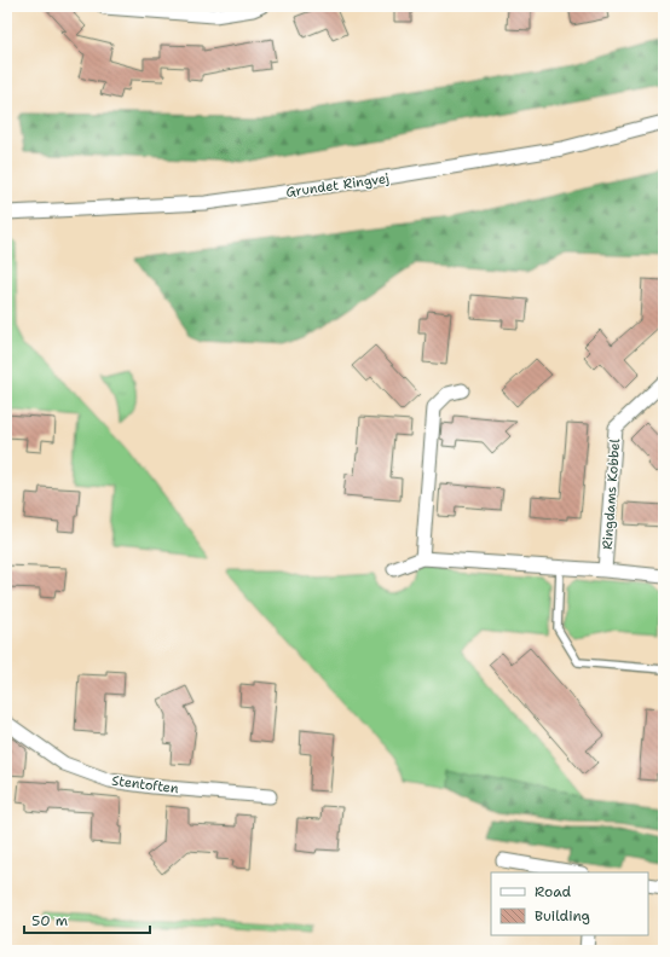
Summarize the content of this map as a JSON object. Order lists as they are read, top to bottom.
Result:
{
  "streets": {
    "street": ["Grundet Ringvej", "Ringdams Kobbel", "Stentoften"]
  },
  "legend": ["Road", "Building"],
  "scale_bar": "50 m"
}
